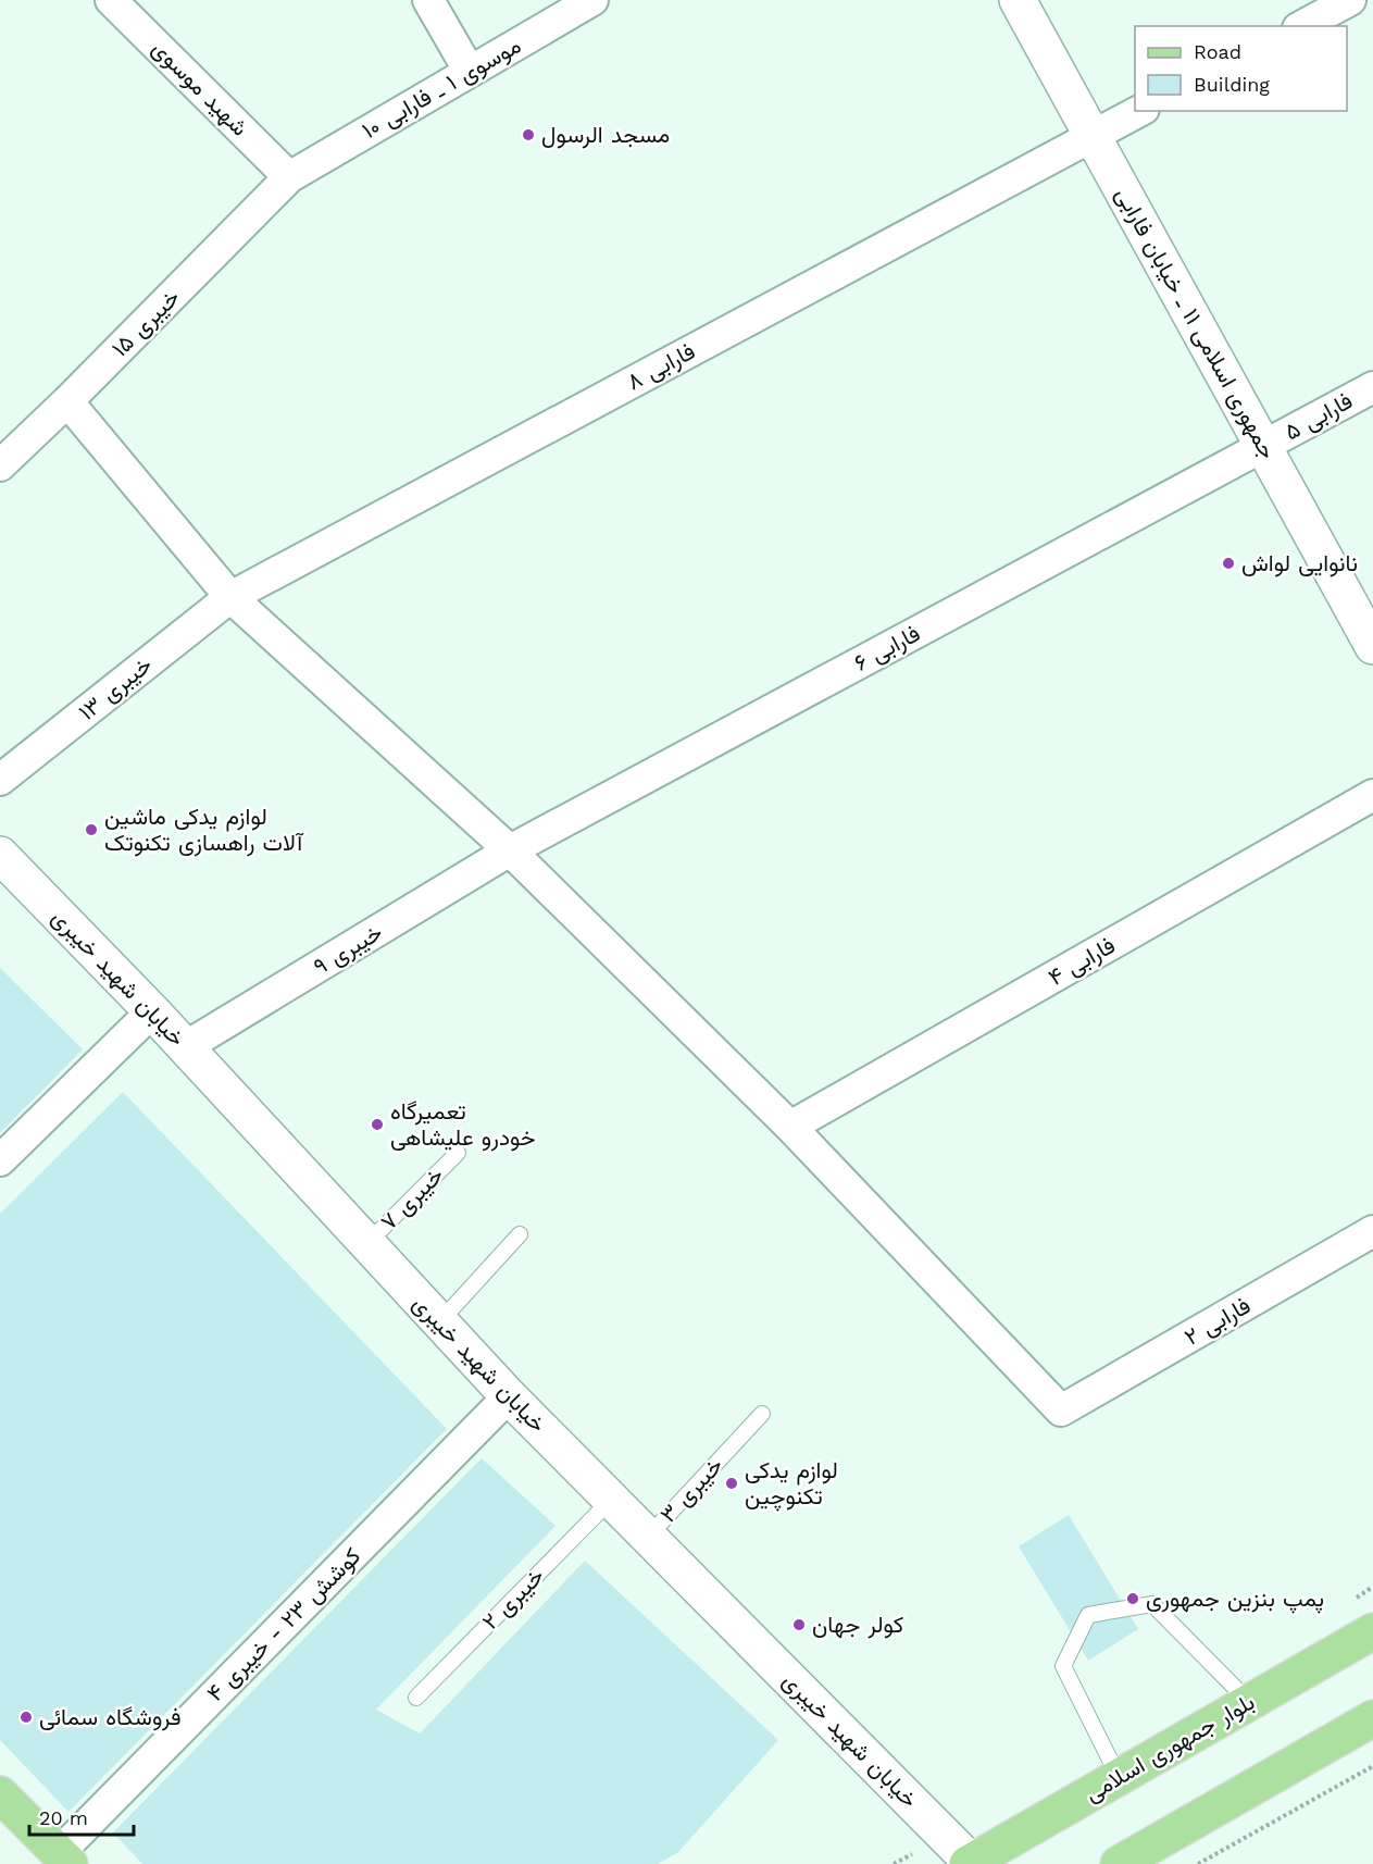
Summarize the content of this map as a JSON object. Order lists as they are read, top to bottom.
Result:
{
  "streets": {
    "main road": ["بلوار جمهوری اسلامی"],
    "street": [
      "شهید موسوی",
      "موسوی ۱ ـ فارابی ۱۰",
      "خیبری ۱۵",
      "جمهوری اسلامی ۱۱ ـ خیابان فارابی",
      "فارابی ۸",
      "فارابی ۵",
      "فارابی ۶",
      "خیبری ۱۳",
      "خیبری ۹",
      "فارابی ۴",
      "خیابان شهید خیبری",
      "فارابی ۲",
      "کوشش ۲۳ - خیبری ۴"
    ],
    "lane": ["خیبری ۷", "خیبری ۳", "خیبری ۲"]
  },
  "crossings": [
    ["شهید موسوی", "موسوی ۱ ـ فارابی ۱۰"],
    ["شهید موسوی", "خیبری ۱۵"],
    ["موسوی ۱ ـ فارابی ۱۰", "خیبری ۱۵"],
    ["جمهوری اسلامی ۱۱ ـ خیابان فارابی", "فارابی ۸"],
    ["جمهوری اسلامی ۱۱ ـ خیابان فارابی", "فارابی ۵"],
    ["جمهوری اسلامی ۱۱ ـ خیابان فارابی", "فارابی ۶"],
    ["فارابی ۸", "خیبری ۱۳"],
    ["فارابی ۵", "فارابی ۶"],
    ["فارابی ۶", "خیبری ۹"],
    ["خیبری ۹", "خیابان شهید خیبری"],
    ["فارابی ۴", "فارابی ۲"],
    ["خیابان شهید خیبری", "خیبری ۷"],
    ["خیابان شهید خیبری", "خیبری ۳"],
    ["خیابان شهید خیبری", "خیبری ۲"],
    ["خیابان شهید خیبری", "کوشش ۲۳ - خیبری ۴"],
    ["خیابان شهید خیبری", "بلوار جمهوری اسلامی"]
  ],
  "places": [
    "مسجد الرسول",
    "نانوایی لواش",
    "لوازم یدکی ماشین آلات راهسازی تکنوتک",
    "تعمیرگاه خودرو علیشاهی",
    "لوازم یدکی تکنوچین",
    "پمپ بنزین جمهوری",
    "کولر جهان",
    "فروشگاه سمائی"
  ],
  "legend": ["Road", "Building"],
  "scale_bar": "20 m"
}
